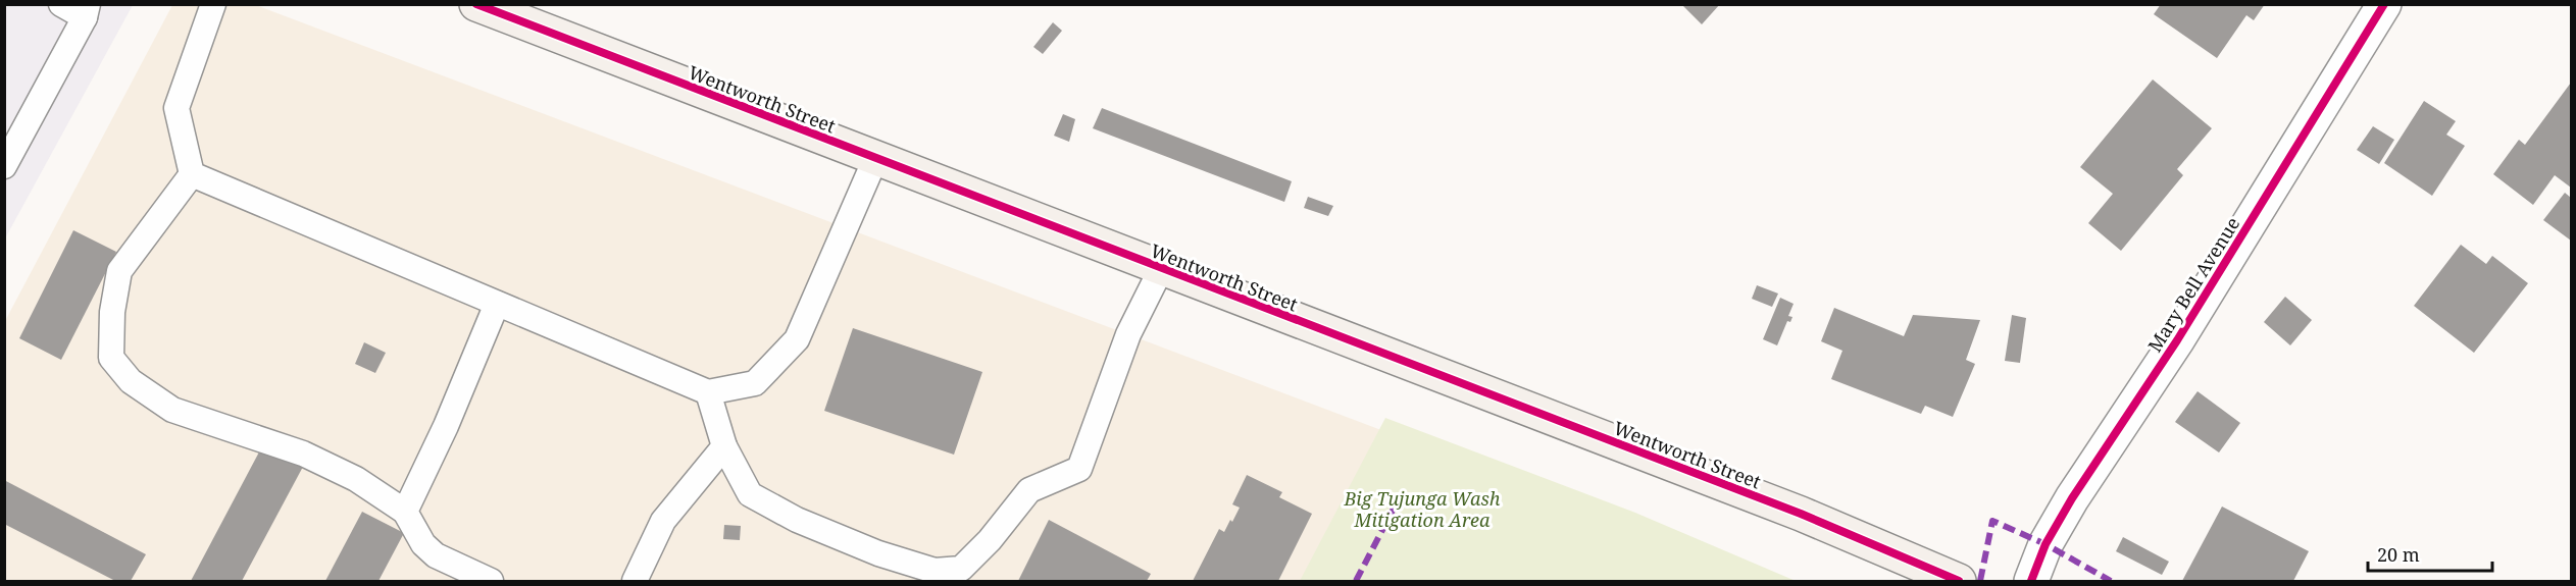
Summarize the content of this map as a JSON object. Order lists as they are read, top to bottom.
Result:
{
  "streets": {
    "main road": ["Wentworth Street"],
    "street": ["Mary Bell Avenue"]
  },
  "parks": ["Big Tujunga Wash Mitigation Area"],
  "scale_bar": "20 m"
}
